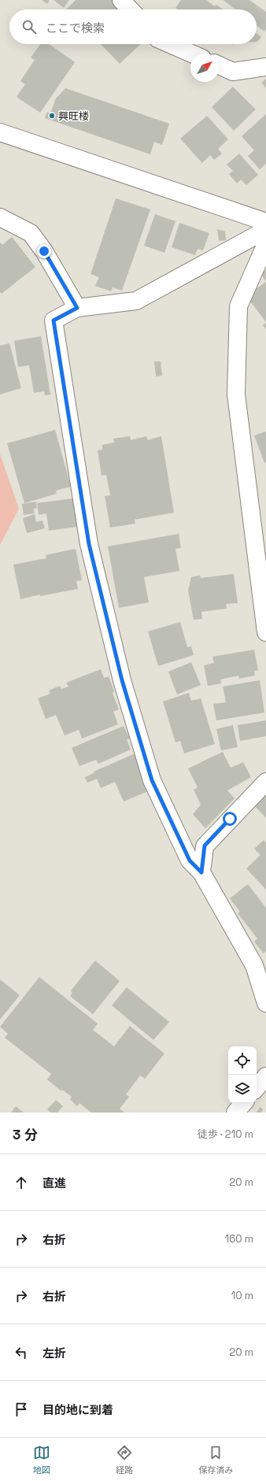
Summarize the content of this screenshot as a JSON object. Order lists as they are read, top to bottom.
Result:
{
  "places": ["興旺楼"],
  "north": "top right",
  "page": {
    "search": "ここで検索",
    "heading": ["3 分", "徒歩 · 210 m"],
    "list": [
      ["直進", "20 m"],
      ["右折", "160 m"],
      ["右折", "10 m"],
      ["左折", "20 m"],
      "目的地に到着"
    ],
    "nav": ["地図", "経路", "保存済み"]
  }
}
